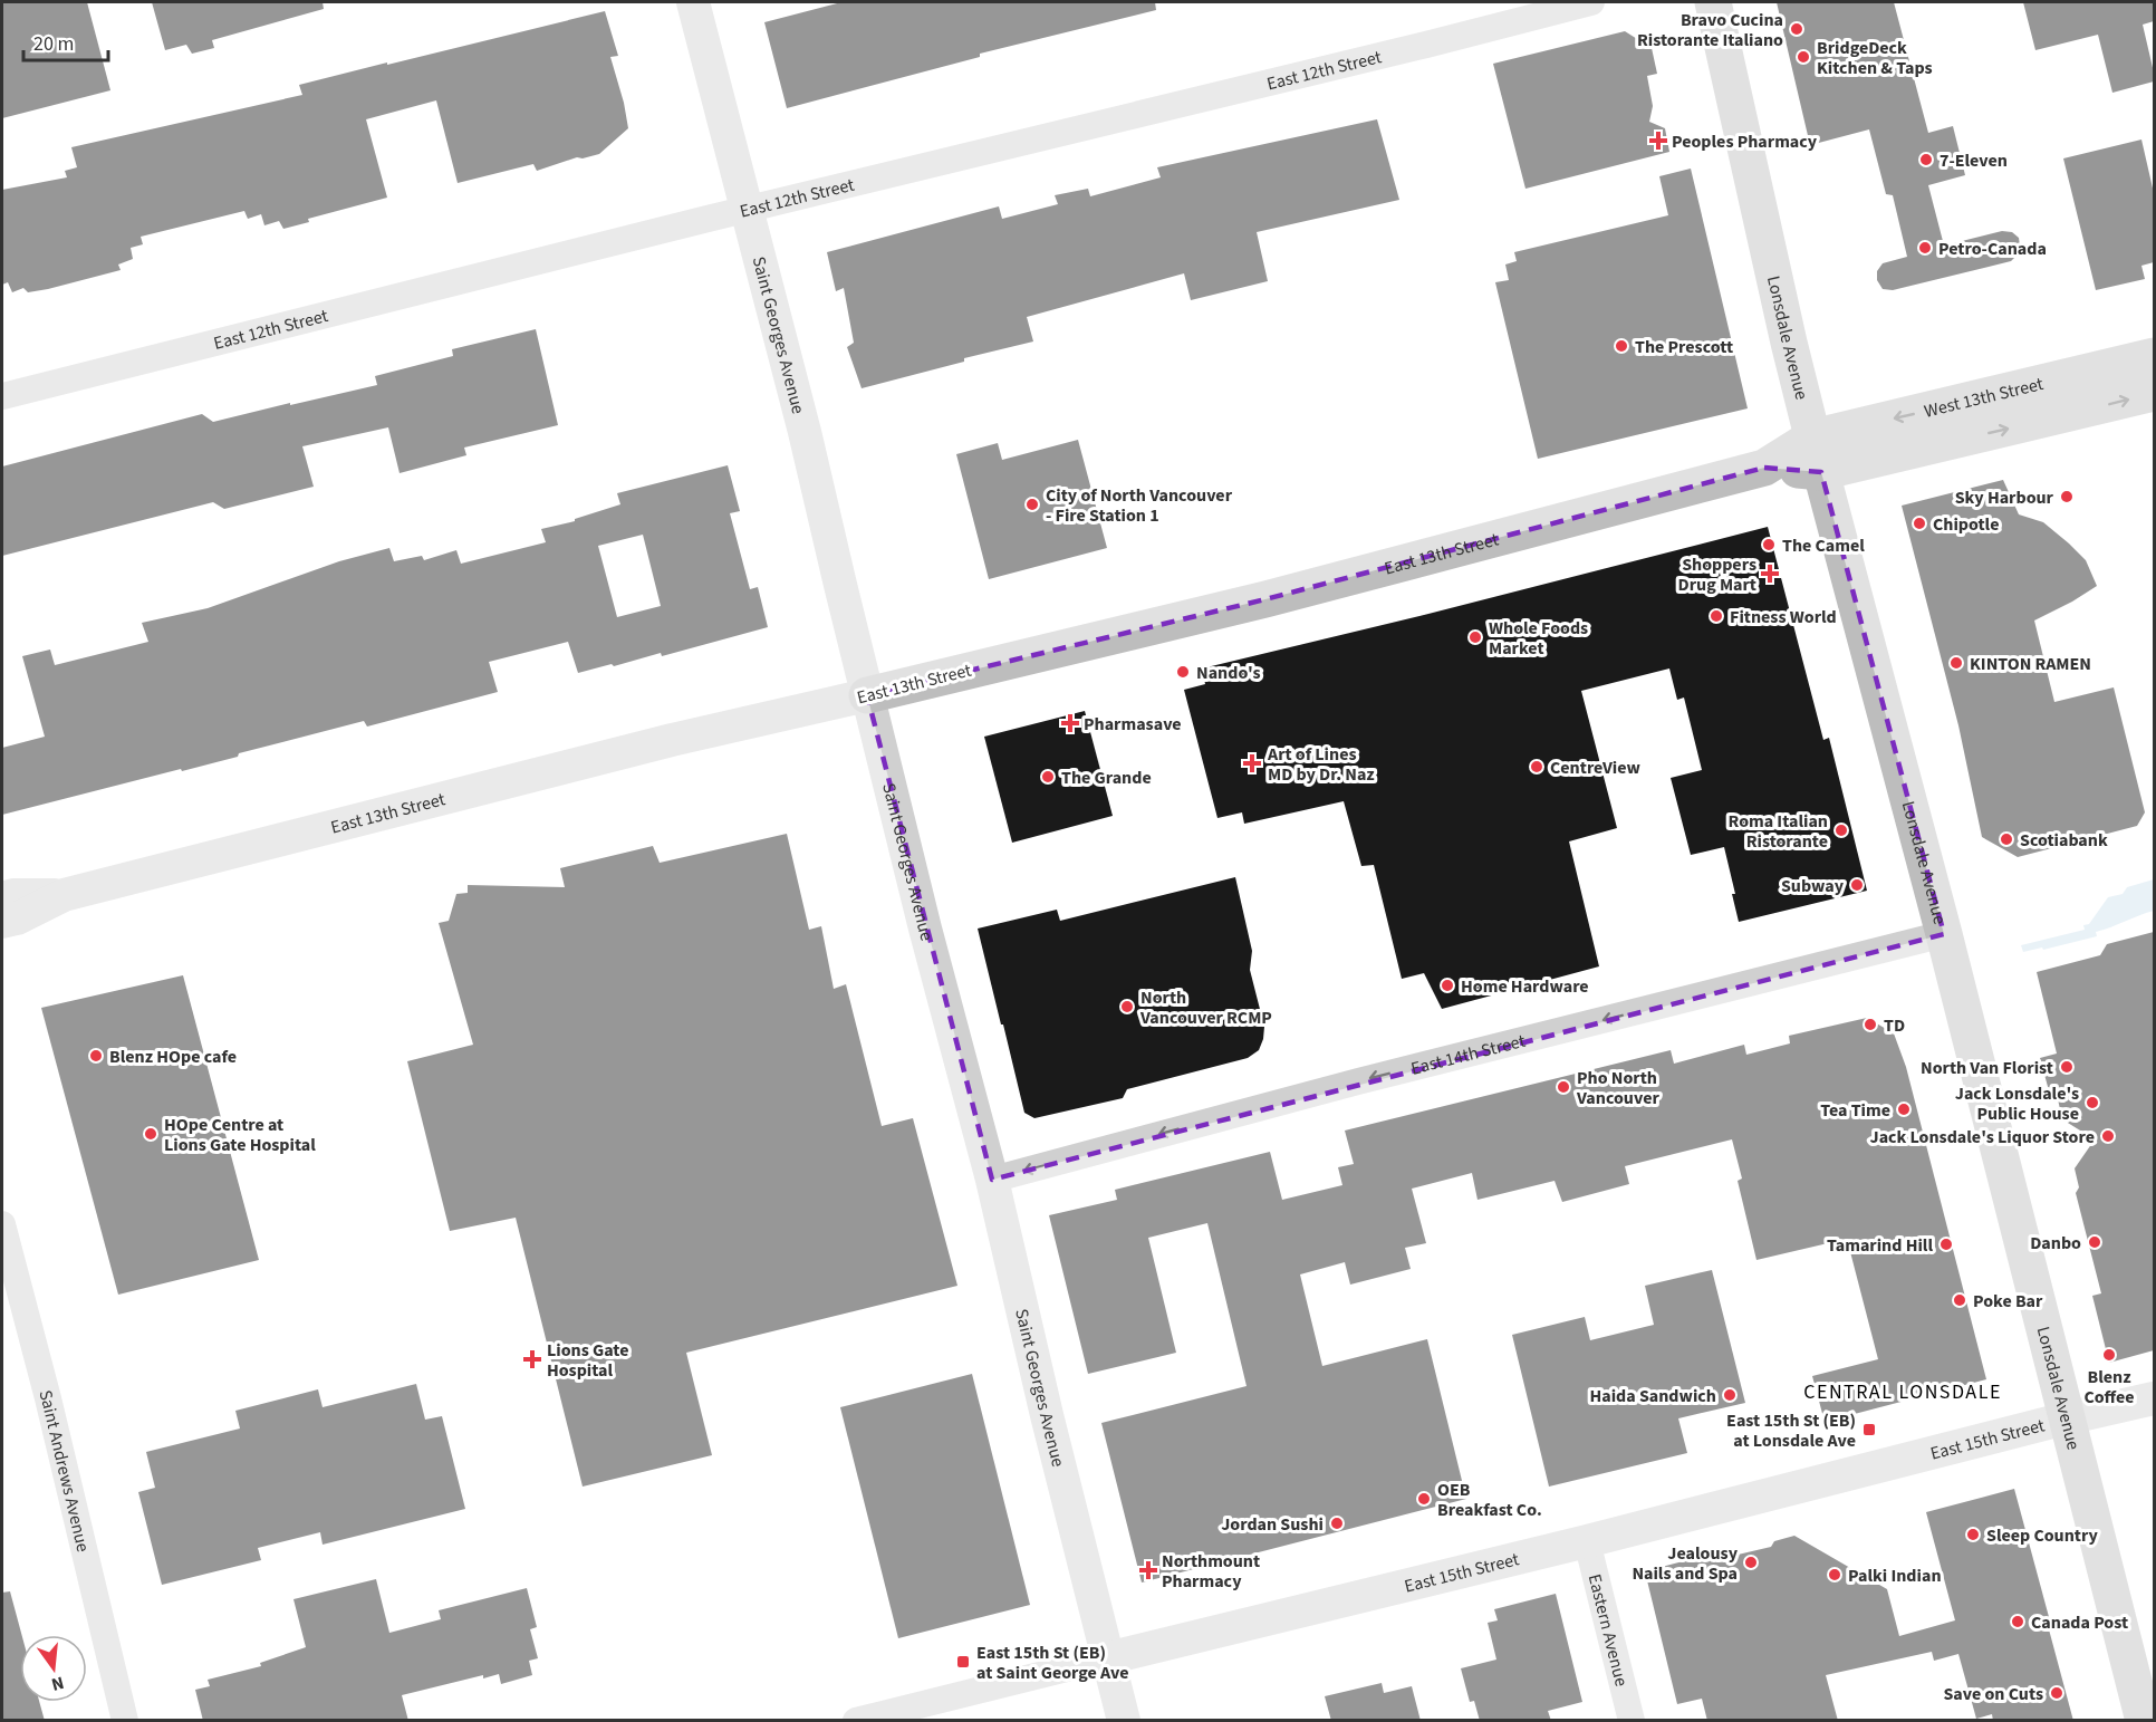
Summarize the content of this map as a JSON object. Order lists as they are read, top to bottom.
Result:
{
  "streets": {
    "main road": ["Lonsdale Avenue", "West 13th Street", "East 13th Street"],
    "street": [
      "East 12th Street",
      "Saint Georges Avenue",
      "East 14th Street",
      "East 15th Street",
      "Saint Andrews Avenue",
      "Eastern Avenue"
    ]
  },
  "crossings": [
    ["East 12th Street", "Saint Georges Avenue"],
    ["Saint Georges Avenue", "East 13th Street"],
    ["Saint Georges Avenue", "East 14th Street"],
    ["Saint Georges Avenue", "East 15th Street"],
    ["Lonsdale Avenue", "West 13th Street"],
    ["Lonsdale Avenue", "East 13th Street"],
    ["Lonsdale Avenue", "East 14th Street"],
    ["Lonsdale Avenue", "East 15th Street"],
    ["West 13th Street", "East 13th Street"],
    ["East 15th Street", "Eastern Avenue"]
  ],
  "one_way": ["East 14th Street"],
  "districts": ["CENTRAL LONSDALE"],
  "places": {
    "other": [
      "Bravo Cucina Ristorante Italiano",
      "BridgeDeck Kitchen & Taps",
      "7-Eleven",
      "Petro-Canada",
      "The Prescott",
      "Sky Harbour",
      "City of North Vancouver - Fire Station 1",
      "Chipotle",
      "The Camel",
      "Fitness World",
      "Whole Foods Market",
      "KINTON RAMEN",
      "Nando's",
      "CentreView",
      "The Grande",
      "Roma Italian Ristorante",
      "Scotiabank",
      "Subway",
      "Home Hardware",
      "North Vancouver RCMP",
      "TD",
      "Blenz HOpe cafe",
      "North Van Florist",
      "Pho North Vancouver",
      "Jack Lonsdale's Public House",
      "Tea Time",
      "HOpe Centre at Lions Gate Hospital",
      "Jack Lonsdale's Liquor Store",
      "Danbo",
      "Tamarind Hill",
      "Poke Bar",
      "Blenz Coffee",
      "Haida Sandwich",
      "OEB Breakfast Co.",
      "Jordan Sushi",
      "Sleep Country",
      "Jealousy Nails and Spa",
      "Palki Indian",
      "Canada Post",
      "Save on Cuts"
    ],
    "health": [
      "Peoples Pharmacy",
      "Shoppers Drug Mart",
      "Pharmasave",
      "Art of Lines MD by Dr. Naz",
      "Lions Gate Hospital",
      "Northmount Pharmacy"
    ],
    "transit": ["East 15th St (EB) at Lonsdale Ave", "East 15th St (EB) at Saint George Ave"]
  },
  "scale_bar": "20 m",
  "north": "bottom"
}
